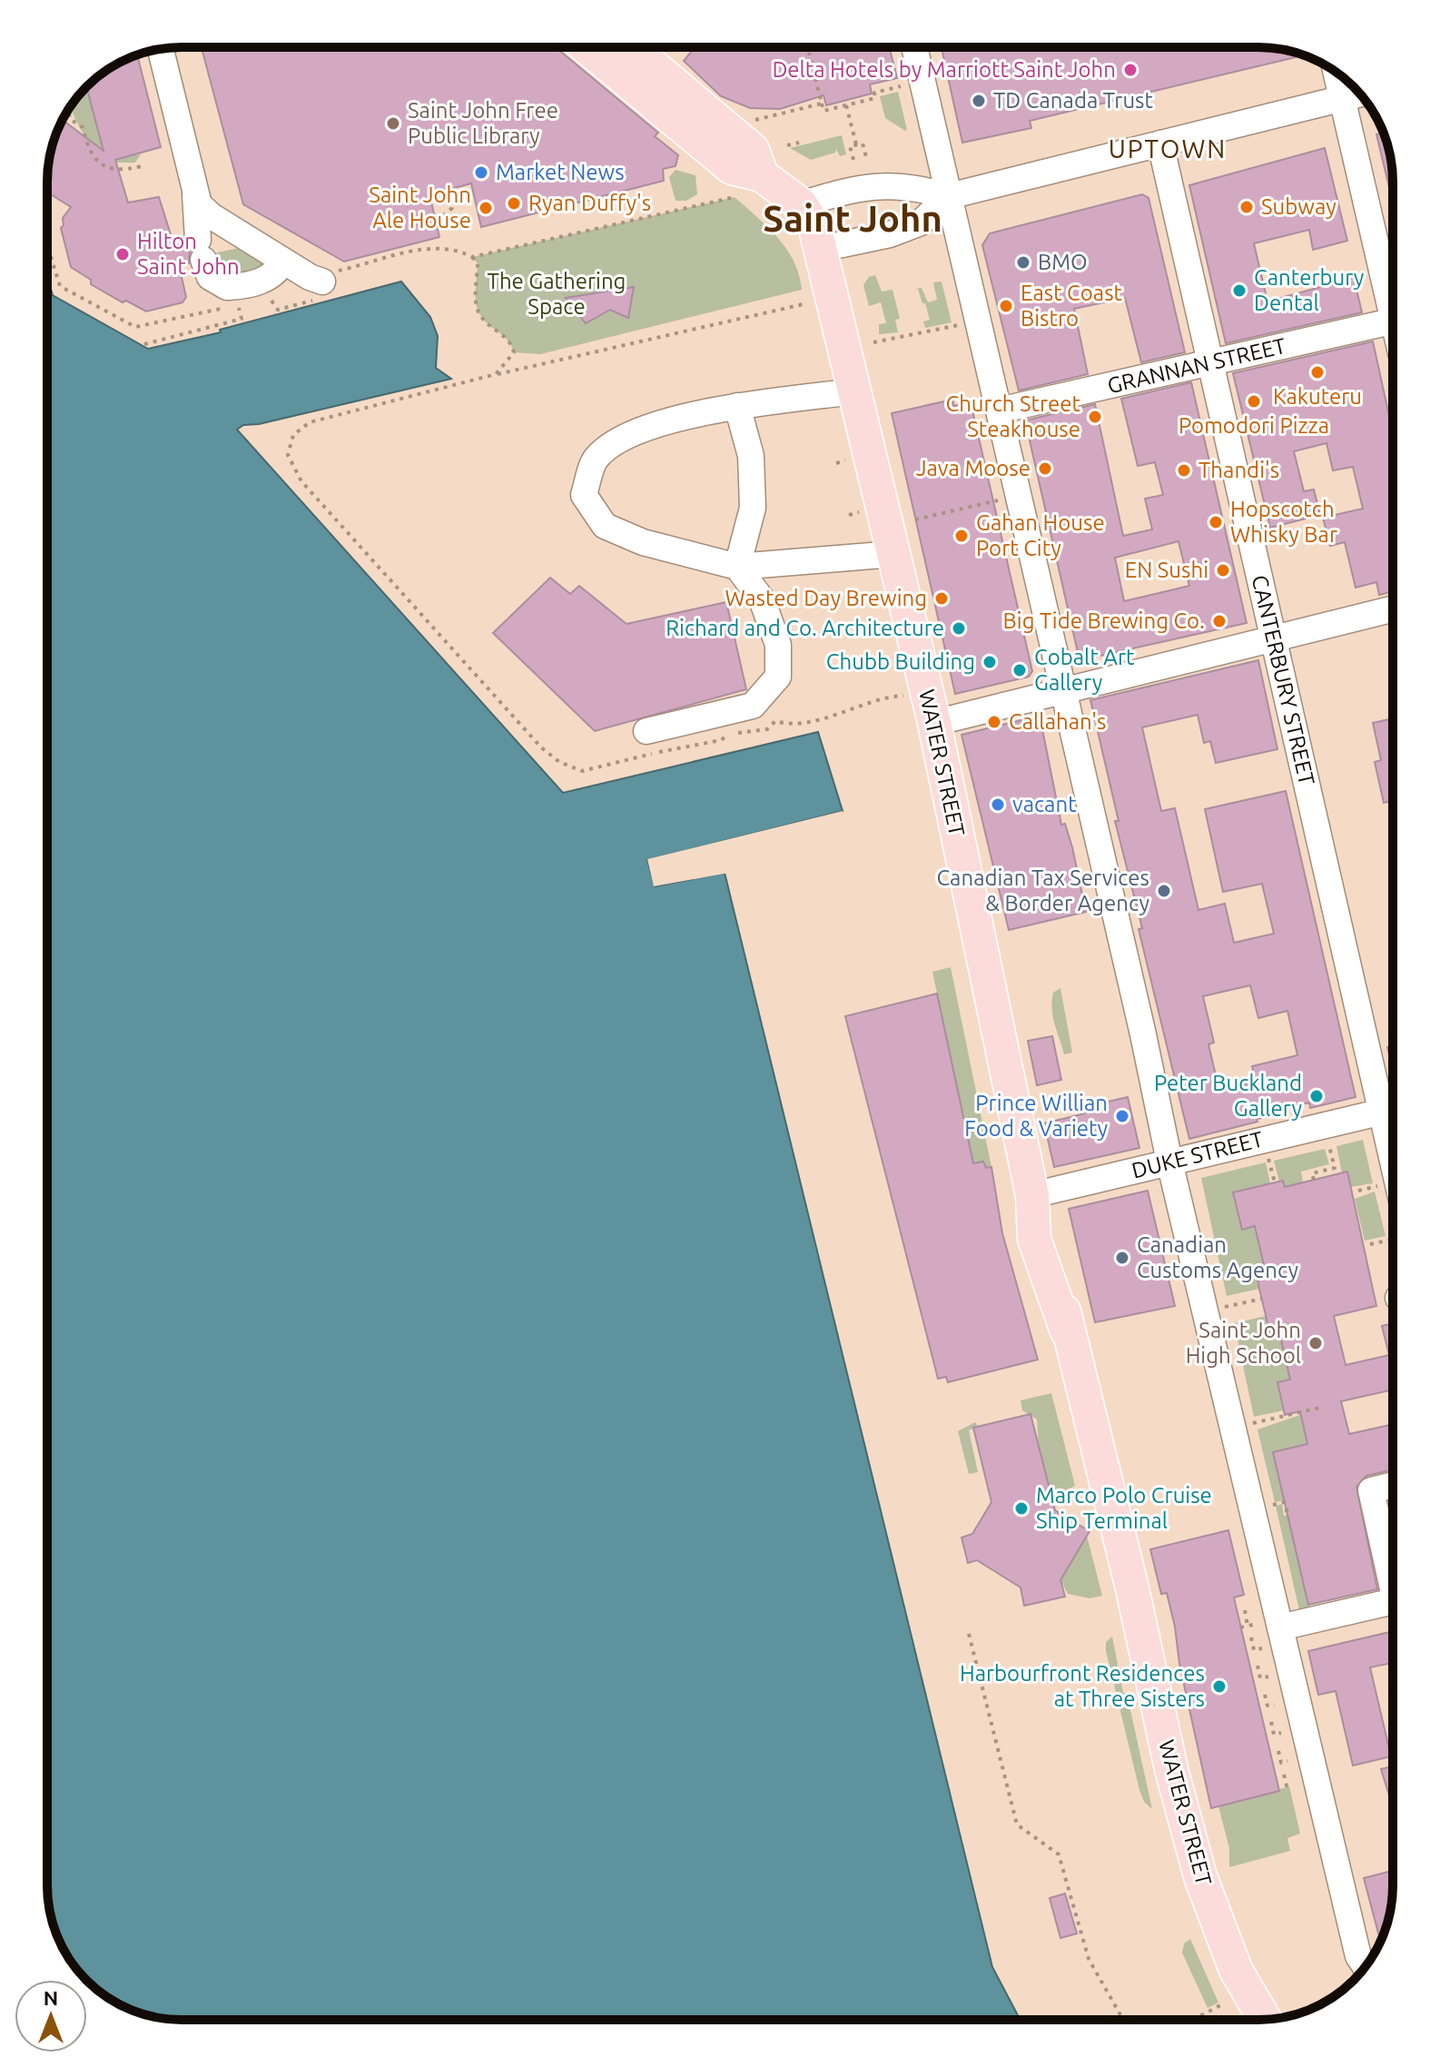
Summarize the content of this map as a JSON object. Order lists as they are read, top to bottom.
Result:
{
  "streets": {
    "main road": ["WATER STREET"],
    "street": ["GRANNAN STREET", "CANTERBURY STREET", "DUKE STREET"]
  },
  "crossings": [
    ["GRANNAN STREET", "CANTERBURY STREET"],
    ["WATER STREET", "DUKE STREET"]
  ],
  "districts": ["UPTOWN", "Saint John"],
  "parks": ["The Gathering Space"],
  "places": [
    "Delta Hotels by Marriott Saint John",
    "TD Canada Trust",
    "Saint John Free Public Library",
    "Market News",
    "Ryan Duffy's",
    "Subway",
    "Saint John Ale House",
    "Hilton Saint John",
    "BMO",
    "Canterbury Dental",
    "East Coast Bistro",
    "Kakuteru",
    "Pomodori Pizza",
    "Church Street Steakhouse",
    "Java Moose",
    "Thandi's",
    "Hopscotch Whisky Bar",
    "Gahan House Port City",
    "EN Sushi",
    "Wasted Day Brewing",
    "Big Tide Brewing Co.",
    "Richard and Co. Architecture",
    "Chubb Building",
    "Cobalt Art Gallery",
    "Callahan's",
    "vacant",
    "Canadian Tax Services & Border Agency",
    "Peter Buckland Gallery",
    "Prince Willian Food & Variety",
    "Canadian Customs Agency",
    "Saint John High School",
    "Marco Polo Cruise Ship Terminal",
    "Harbourfront Residences at Three Sisters"
  ],
  "north": "top"
}
